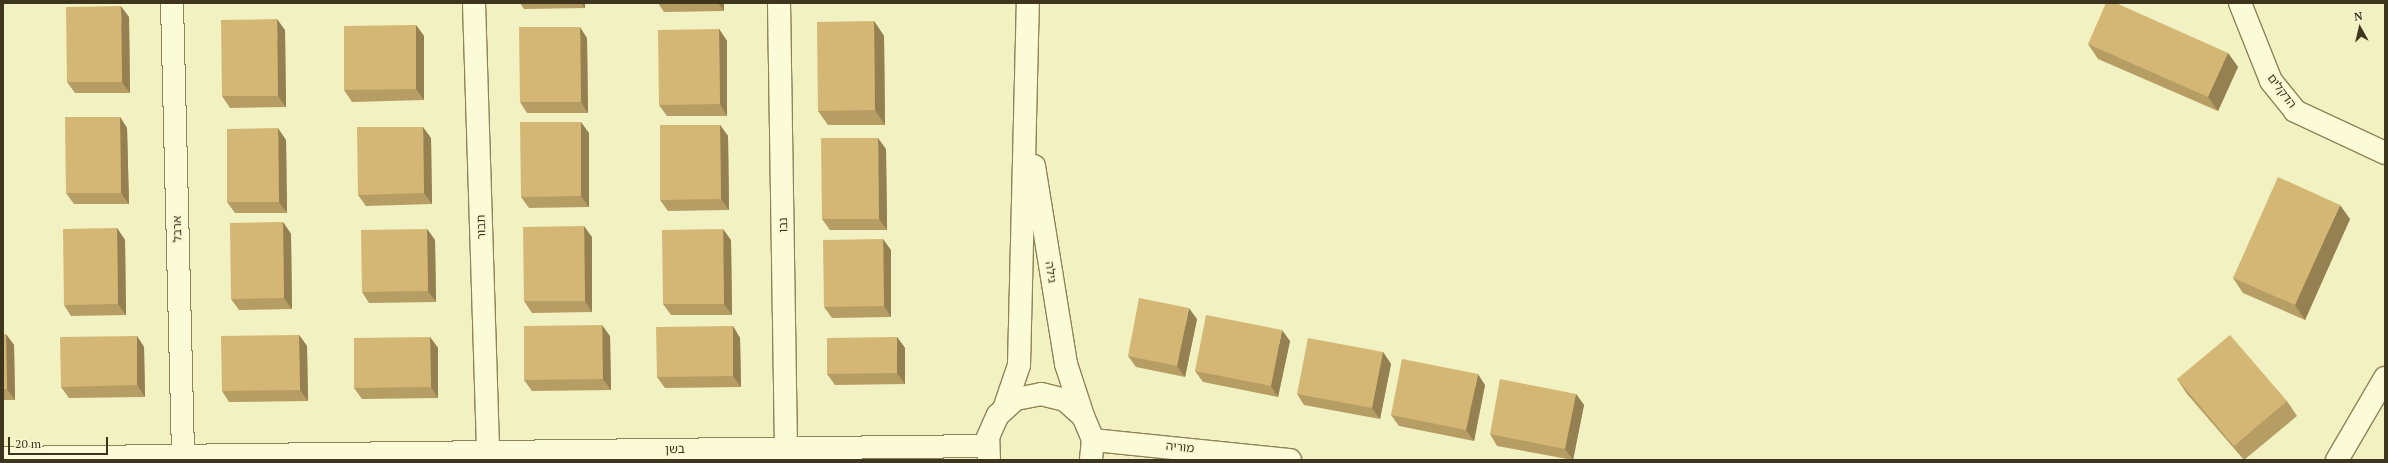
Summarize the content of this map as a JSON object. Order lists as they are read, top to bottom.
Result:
{
  "streets": {
    "street": [
      "הדקלים",
      "נבו",
      "תבור",
      "ארבל",
      "גילה",
      "מוריה",
      "בשן"
    ]
  },
  "crossings": [
    ["נבו", "בשן"],
    ["תבור", "בשן"],
    ["ארבל", "בשן"],
    ["גילה", "מוריה"]
  ],
  "scale_bar": "20 m",
  "north": "top"
}
